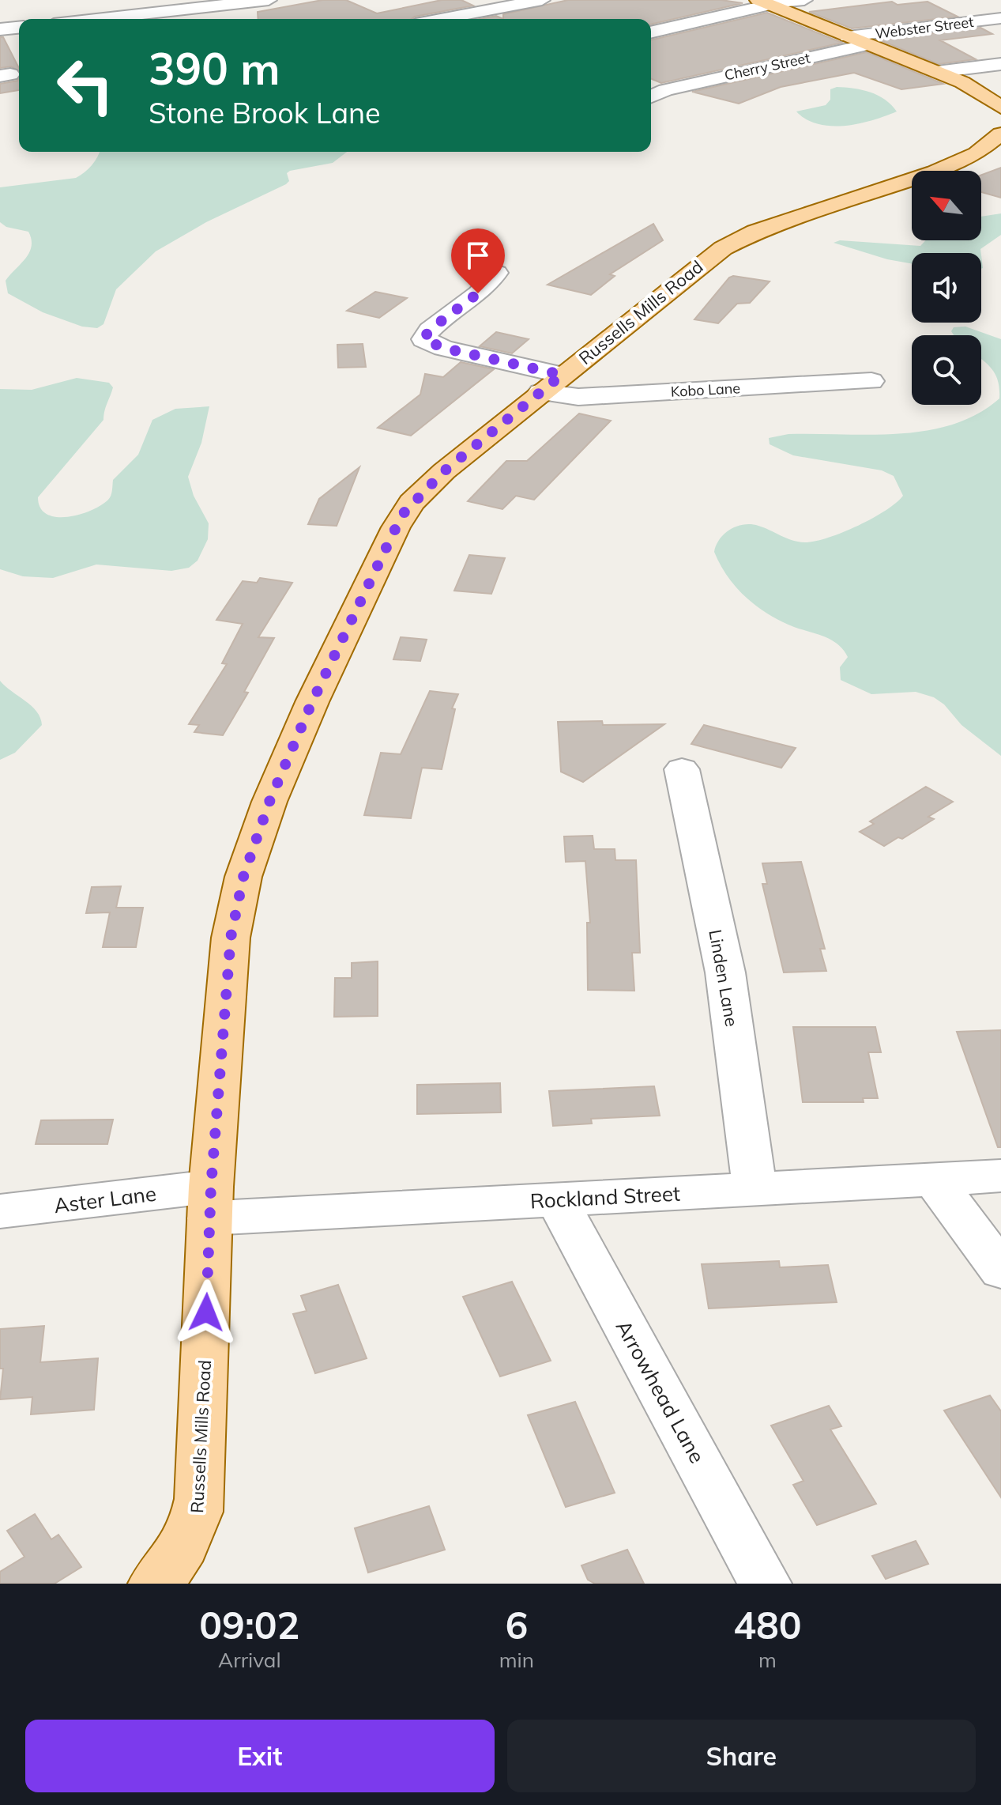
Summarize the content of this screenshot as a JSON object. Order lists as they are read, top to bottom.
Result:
{
  "streets": {
    "main road": ["Russells Mills Road"],
    "street": [
      "Webster Street",
      "Cherry Street",
      "Kobo Lane",
      "Linden Lane",
      "Rockland Street",
      "Aster Lane",
      "Arrowhead Lane"
    ]
  },
  "crossings": [
    ["Russells Mills Road", "Kobo Lane"],
    ["Russells Mills Road", "Rockland Street"],
    ["Russells Mills Road", "Aster Lane"],
    ["Linden Lane", "Rockland Street"],
    ["Rockland Street", "Aster Lane"],
    ["Rockland Street", "Arrowhead Lane"]
  ],
  "north": "top left",
  "page": {
    "turn": ["390 m", "Stone Brook Lane"],
    "eta": [
      "09:02",
      "Arrival",
      "6",
      "min",
      "480",
      "m"
    ],
    "buttons": ["Exit", "Share"]
  }
}
